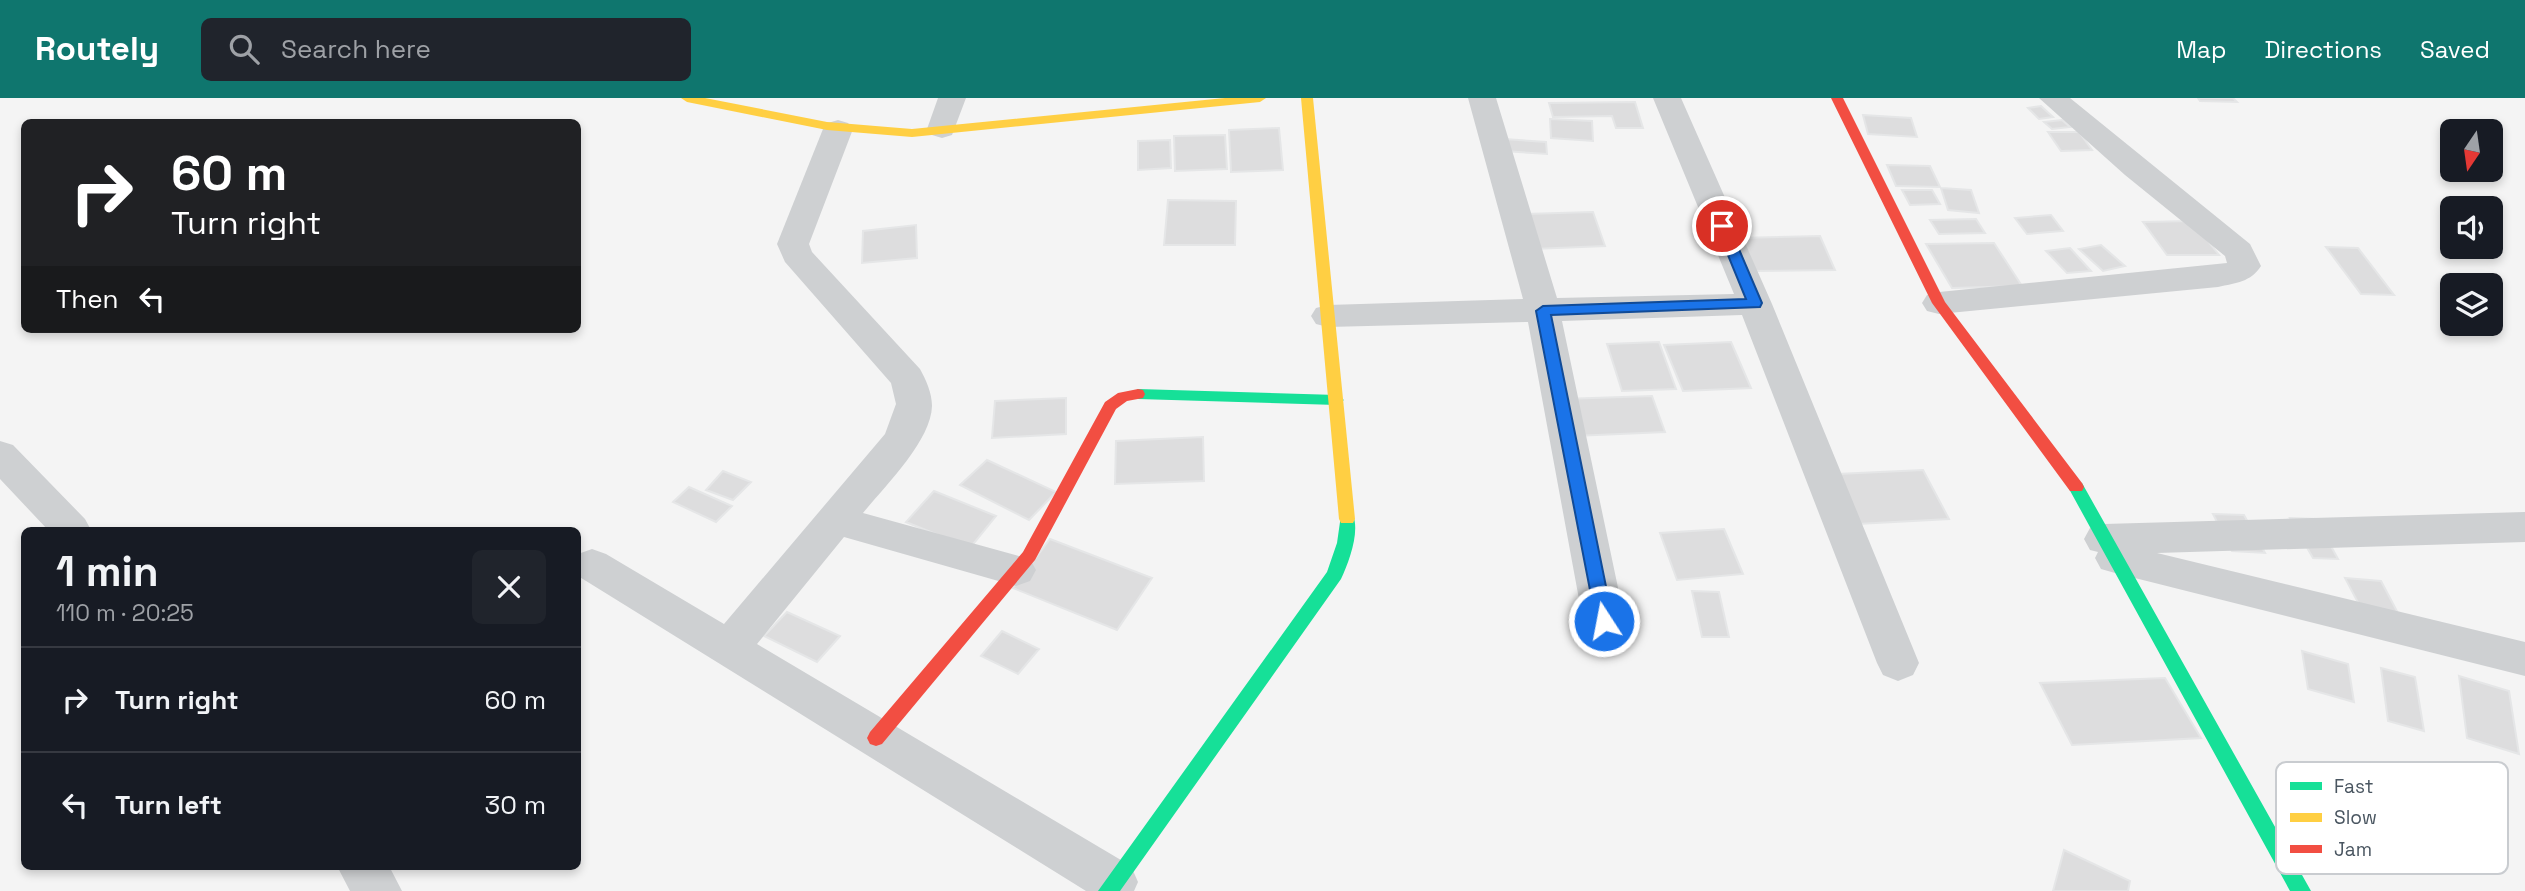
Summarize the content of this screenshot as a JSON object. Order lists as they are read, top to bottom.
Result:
{
  "legend": ["Fast", "Slow", "Jam"],
  "north": "bottom",
  "page": {
    "header": "Routely",
    "search": "Search here",
    "nav": ["Map", "Directions", "Saved"],
    "turn": ["60 m", "Turn right"],
    "then": "Then",
    "heading": ["1 min", "110 m · 20:25"],
    "list": [
      {
        "name": "Turn right",
        "value": "60 m"
      },
      {
        "name": "Turn left",
        "value": "30 m"
      }
    ]
  }
}
